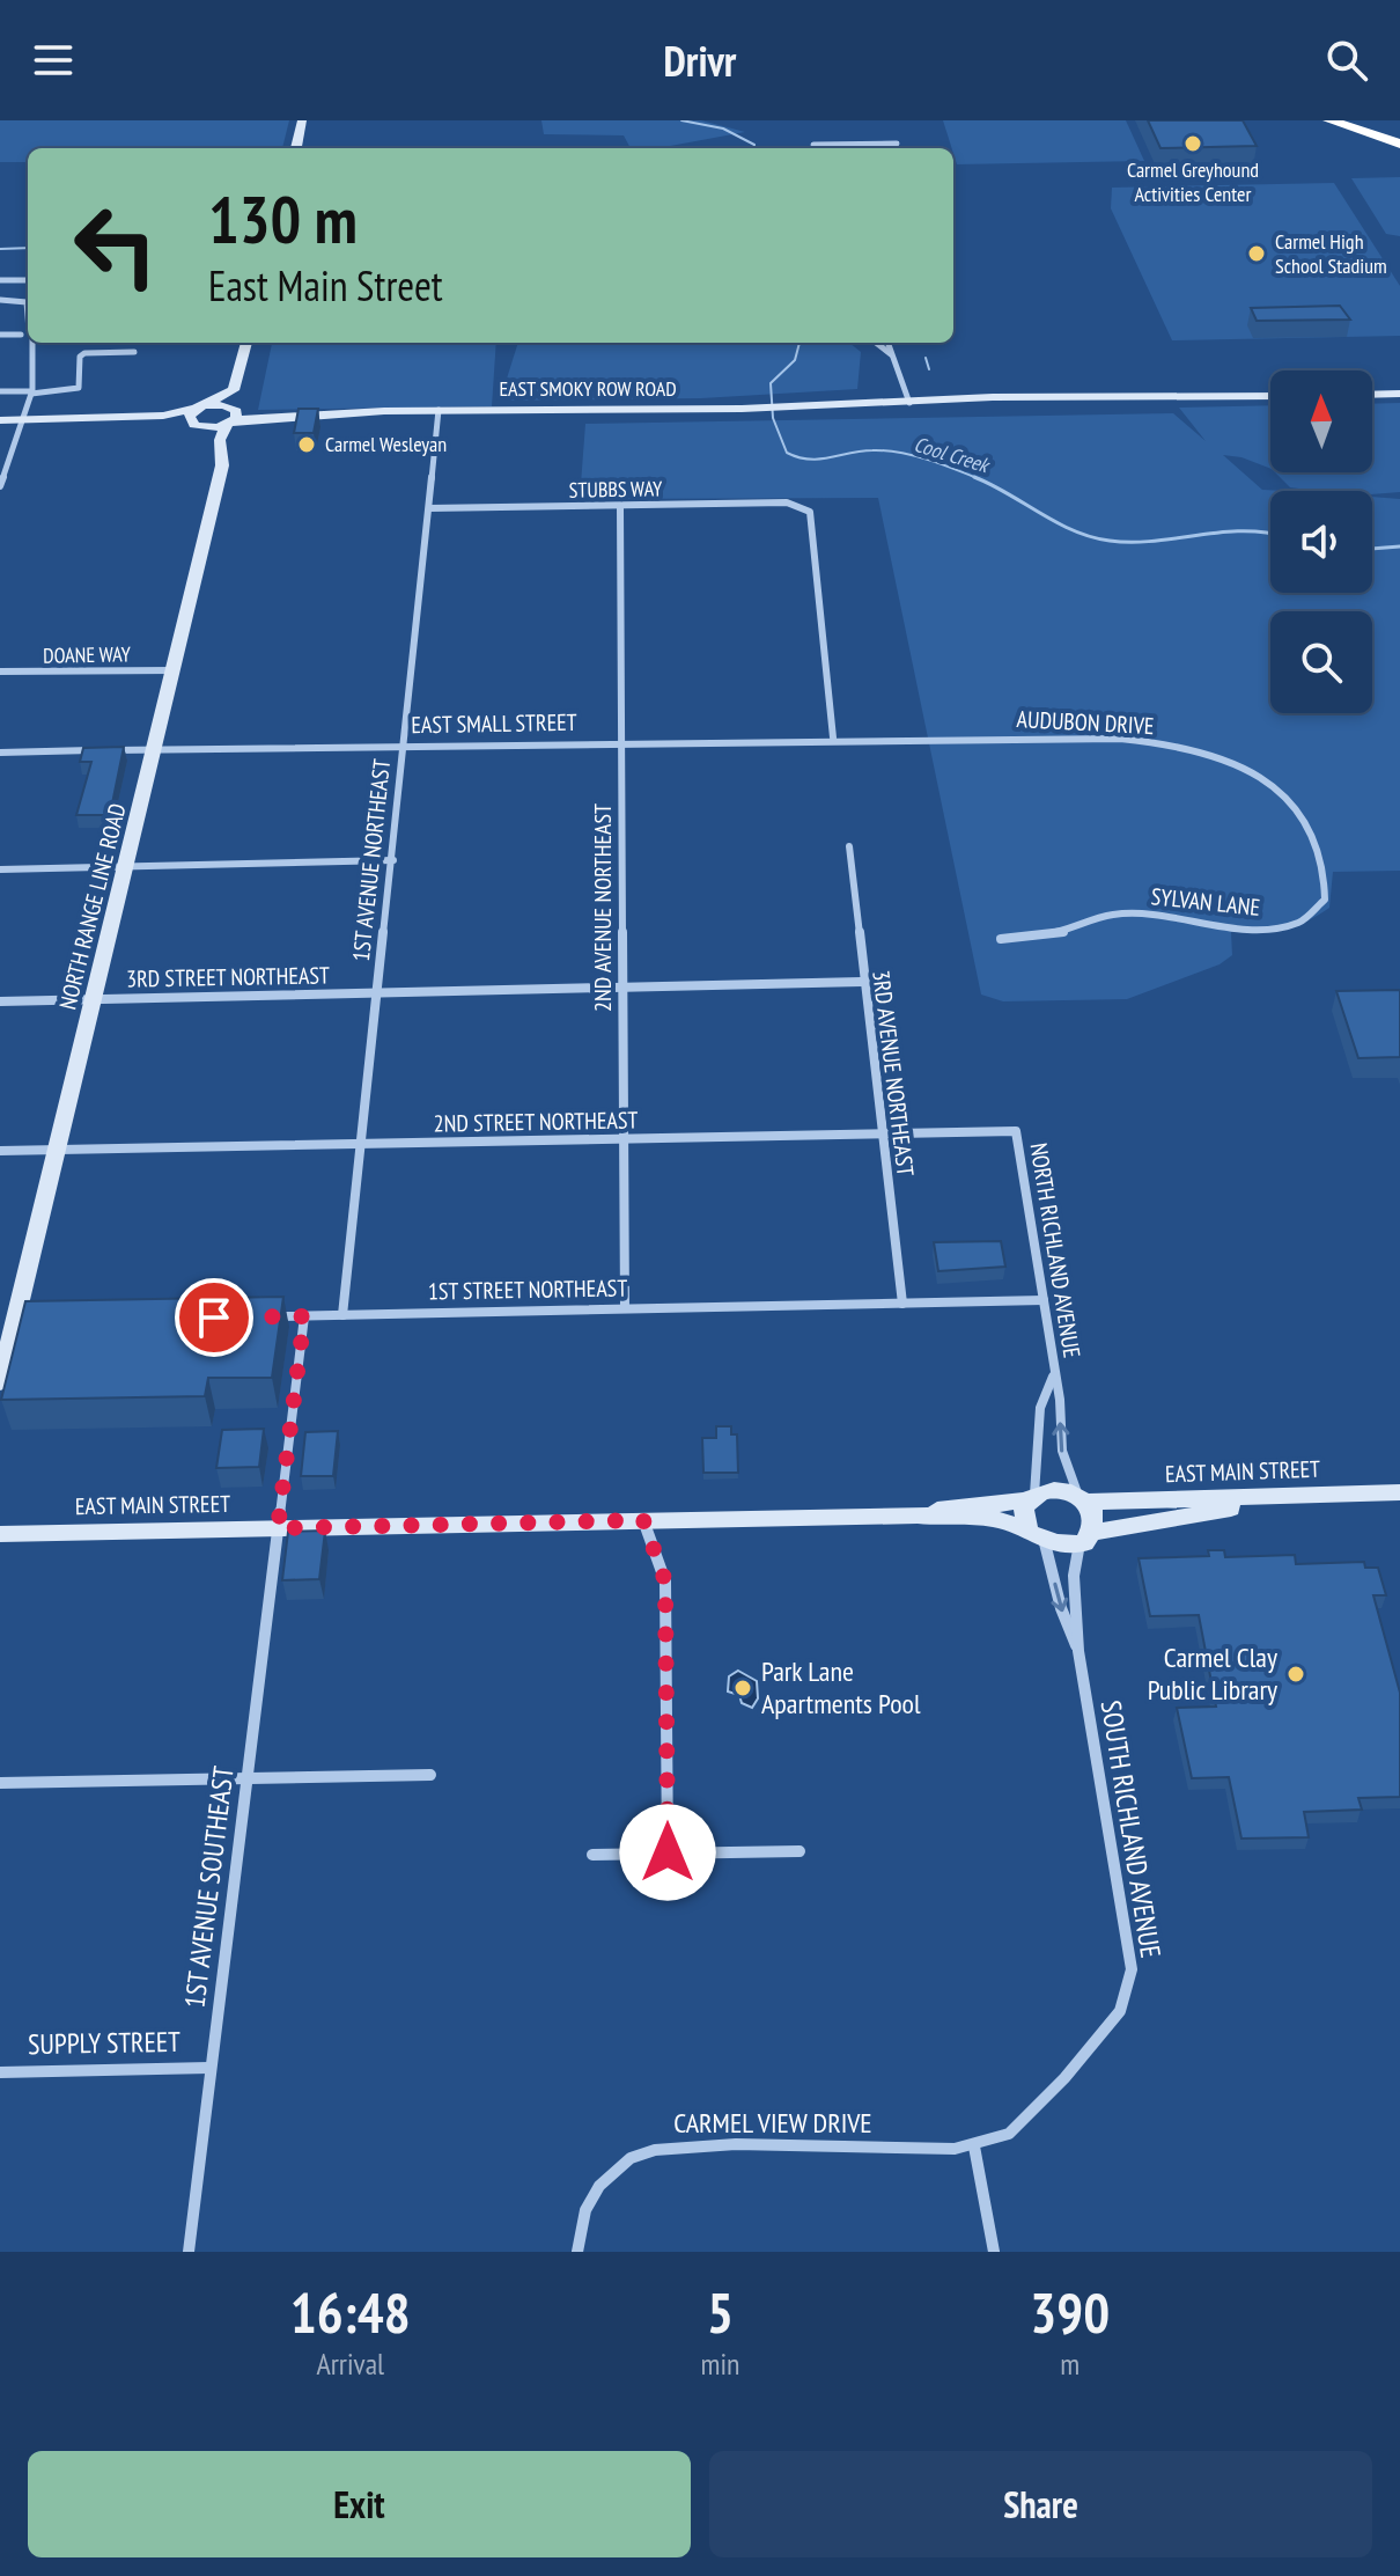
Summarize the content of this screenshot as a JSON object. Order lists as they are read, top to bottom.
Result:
{
  "streets": {
    "main road": ["EAST SMOKY ROW ROAD", "NORTH RANGE LINE ROAD", "EAST MAIN STREET"],
    "street": [
      "STUBBS WAY",
      "DOANE WAY",
      "AUDUBON DRIVE",
      "EAST SMALL STREET",
      "1ST AVENUE NORTHEAST",
      "SYLVAN LANE",
      "2ND AVENUE NORTHEAST",
      "3RD STREET NORTHEAST",
      "3RD AVENUE NORTHEAST",
      "2ND STREET NORTHEAST",
      "NORTH RICHLAND AVENUE",
      "1ST STREET NORTHEAST",
      "SOUTH RICHLAND AVENUE",
      "1ST AVENUE SOUTHEAST",
      "SUPPLY STREET",
      "CARMEL VIEW DRIVE"
    ]
  },
  "crossings": [
    ["EAST SMOKY ROW ROAD", "1ST AVENUE NORTHEAST"],
    ["EAST SMOKY ROW ROAD", "NORTH RANGE LINE ROAD"],
    ["STUBBS WAY", "AUDUBON DRIVE"],
    ["STUBBS WAY", "EAST SMALL STREET"],
    ["STUBBS WAY", "1ST AVENUE NORTHEAST"],
    ["STUBBS WAY", "2ND AVENUE NORTHEAST"],
    ["DOANE WAY", "NORTH RANGE LINE ROAD"],
    ["AUDUBON DRIVE", "EAST SMALL STREET"],
    ["AUDUBON DRIVE", "SYLVAN LANE"],
    ["EAST SMALL STREET", "1ST AVENUE NORTHEAST"],
    ["EAST SMALL STREET", "NORTH RANGE LINE ROAD"],
    ["EAST SMALL STREET", "2ND AVENUE NORTHEAST"],
    ["1ST AVENUE NORTHEAST", "3RD STREET NORTHEAST"],
    ["1ST AVENUE NORTHEAST", "2ND STREET NORTHEAST"],
    ["1ST AVENUE NORTHEAST", "1ST STREET NORTHEAST"],
    ["NORTH RANGE LINE ROAD", "3RD STREET NORTHEAST"],
    ["NORTH RANGE LINE ROAD", "2ND STREET NORTHEAST"],
    ["2ND AVENUE NORTHEAST", "3RD STREET NORTHEAST"],
    ["2ND AVENUE NORTHEAST", "2ND STREET NORTHEAST"],
    ["2ND AVENUE NORTHEAST", "1ST STREET NORTHEAST"],
    ["3RD STREET NORTHEAST", "3RD AVENUE NORTHEAST"],
    ["3RD AVENUE NORTHEAST", "2ND STREET NORTHEAST"],
    ["3RD AVENUE NORTHEAST", "1ST STREET NORTHEAST"],
    ["2ND STREET NORTHEAST", "NORTH RICHLAND AVENUE"],
    ["NORTH RICHLAND AVENUE", "1ST STREET NORTHEAST"],
    ["NORTH RICHLAND AVENUE", "EAST MAIN STREET"],
    ["NORTH RICHLAND AVENUE", "SOUTH RICHLAND AVENUE"],
    ["EAST MAIN STREET", "SOUTH RICHLAND AVENUE"],
    ["EAST MAIN STREET", "1ST AVENUE SOUTHEAST"],
    ["SOUTH RICHLAND AVENUE", "CARMEL VIEW DRIVE"],
    ["1ST AVENUE SOUTHEAST", "SUPPLY STREET"]
  ],
  "water": ["Cool Creek"],
  "places": [
    "Carmel Greyhound Activities Center",
    "Carmel High School Stadium",
    "Carmel Wesleyan",
    "Carmel Clay Public Library",
    "Park Lane Apartments Pool"
  ],
  "north": "top",
  "page": {
    "header": "Drivr",
    "turn": ["130 m", "East Main Street"],
    "eta": [
      "16:48",
      "Arrival",
      "5",
      "min",
      "390",
      "m"
    ],
    "buttons": ["Exit", "Share"]
  }
}
